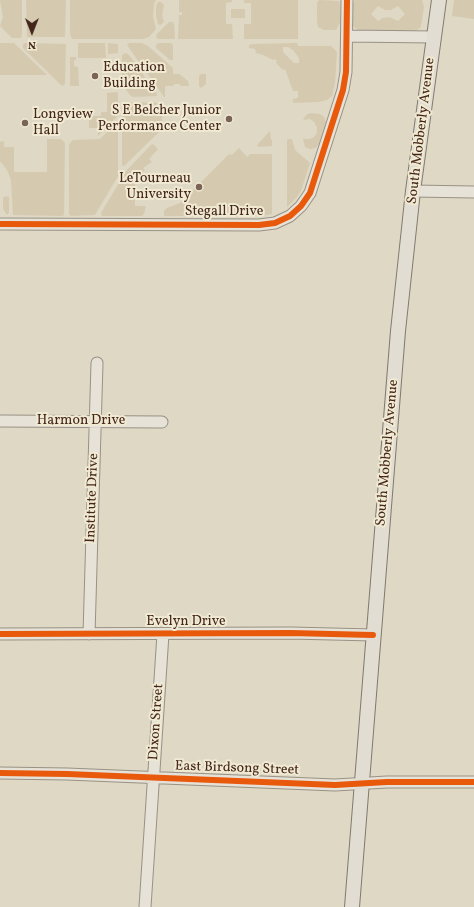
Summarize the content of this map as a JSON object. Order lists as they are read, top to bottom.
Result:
{
  "streets": {
    "main road": ["South Mobberly Avenue"],
    "street": [
      "Stegall Drive",
      "Harmon Drive",
      "Institute Drive",
      "Evelyn Drive",
      "Dixon Street",
      "East Birdsong Street"
    ]
  },
  "crossings": [
    ["South Mobberly Avenue", "Evelyn Drive"],
    ["South Mobberly Avenue", "East Birdsong Street"],
    ["Harmon Drive", "Institute Drive"],
    ["Institute Drive", "Evelyn Drive"],
    ["Evelyn Drive", "Dixon Street"],
    ["Dixon Street", "East Birdsong Street"]
  ],
  "places": [
    "Education Building",
    "S E Belcher Junior Performance Center",
    "Longview Hall",
    "LeTourneau University"
  ],
  "north": "bottom"
}
